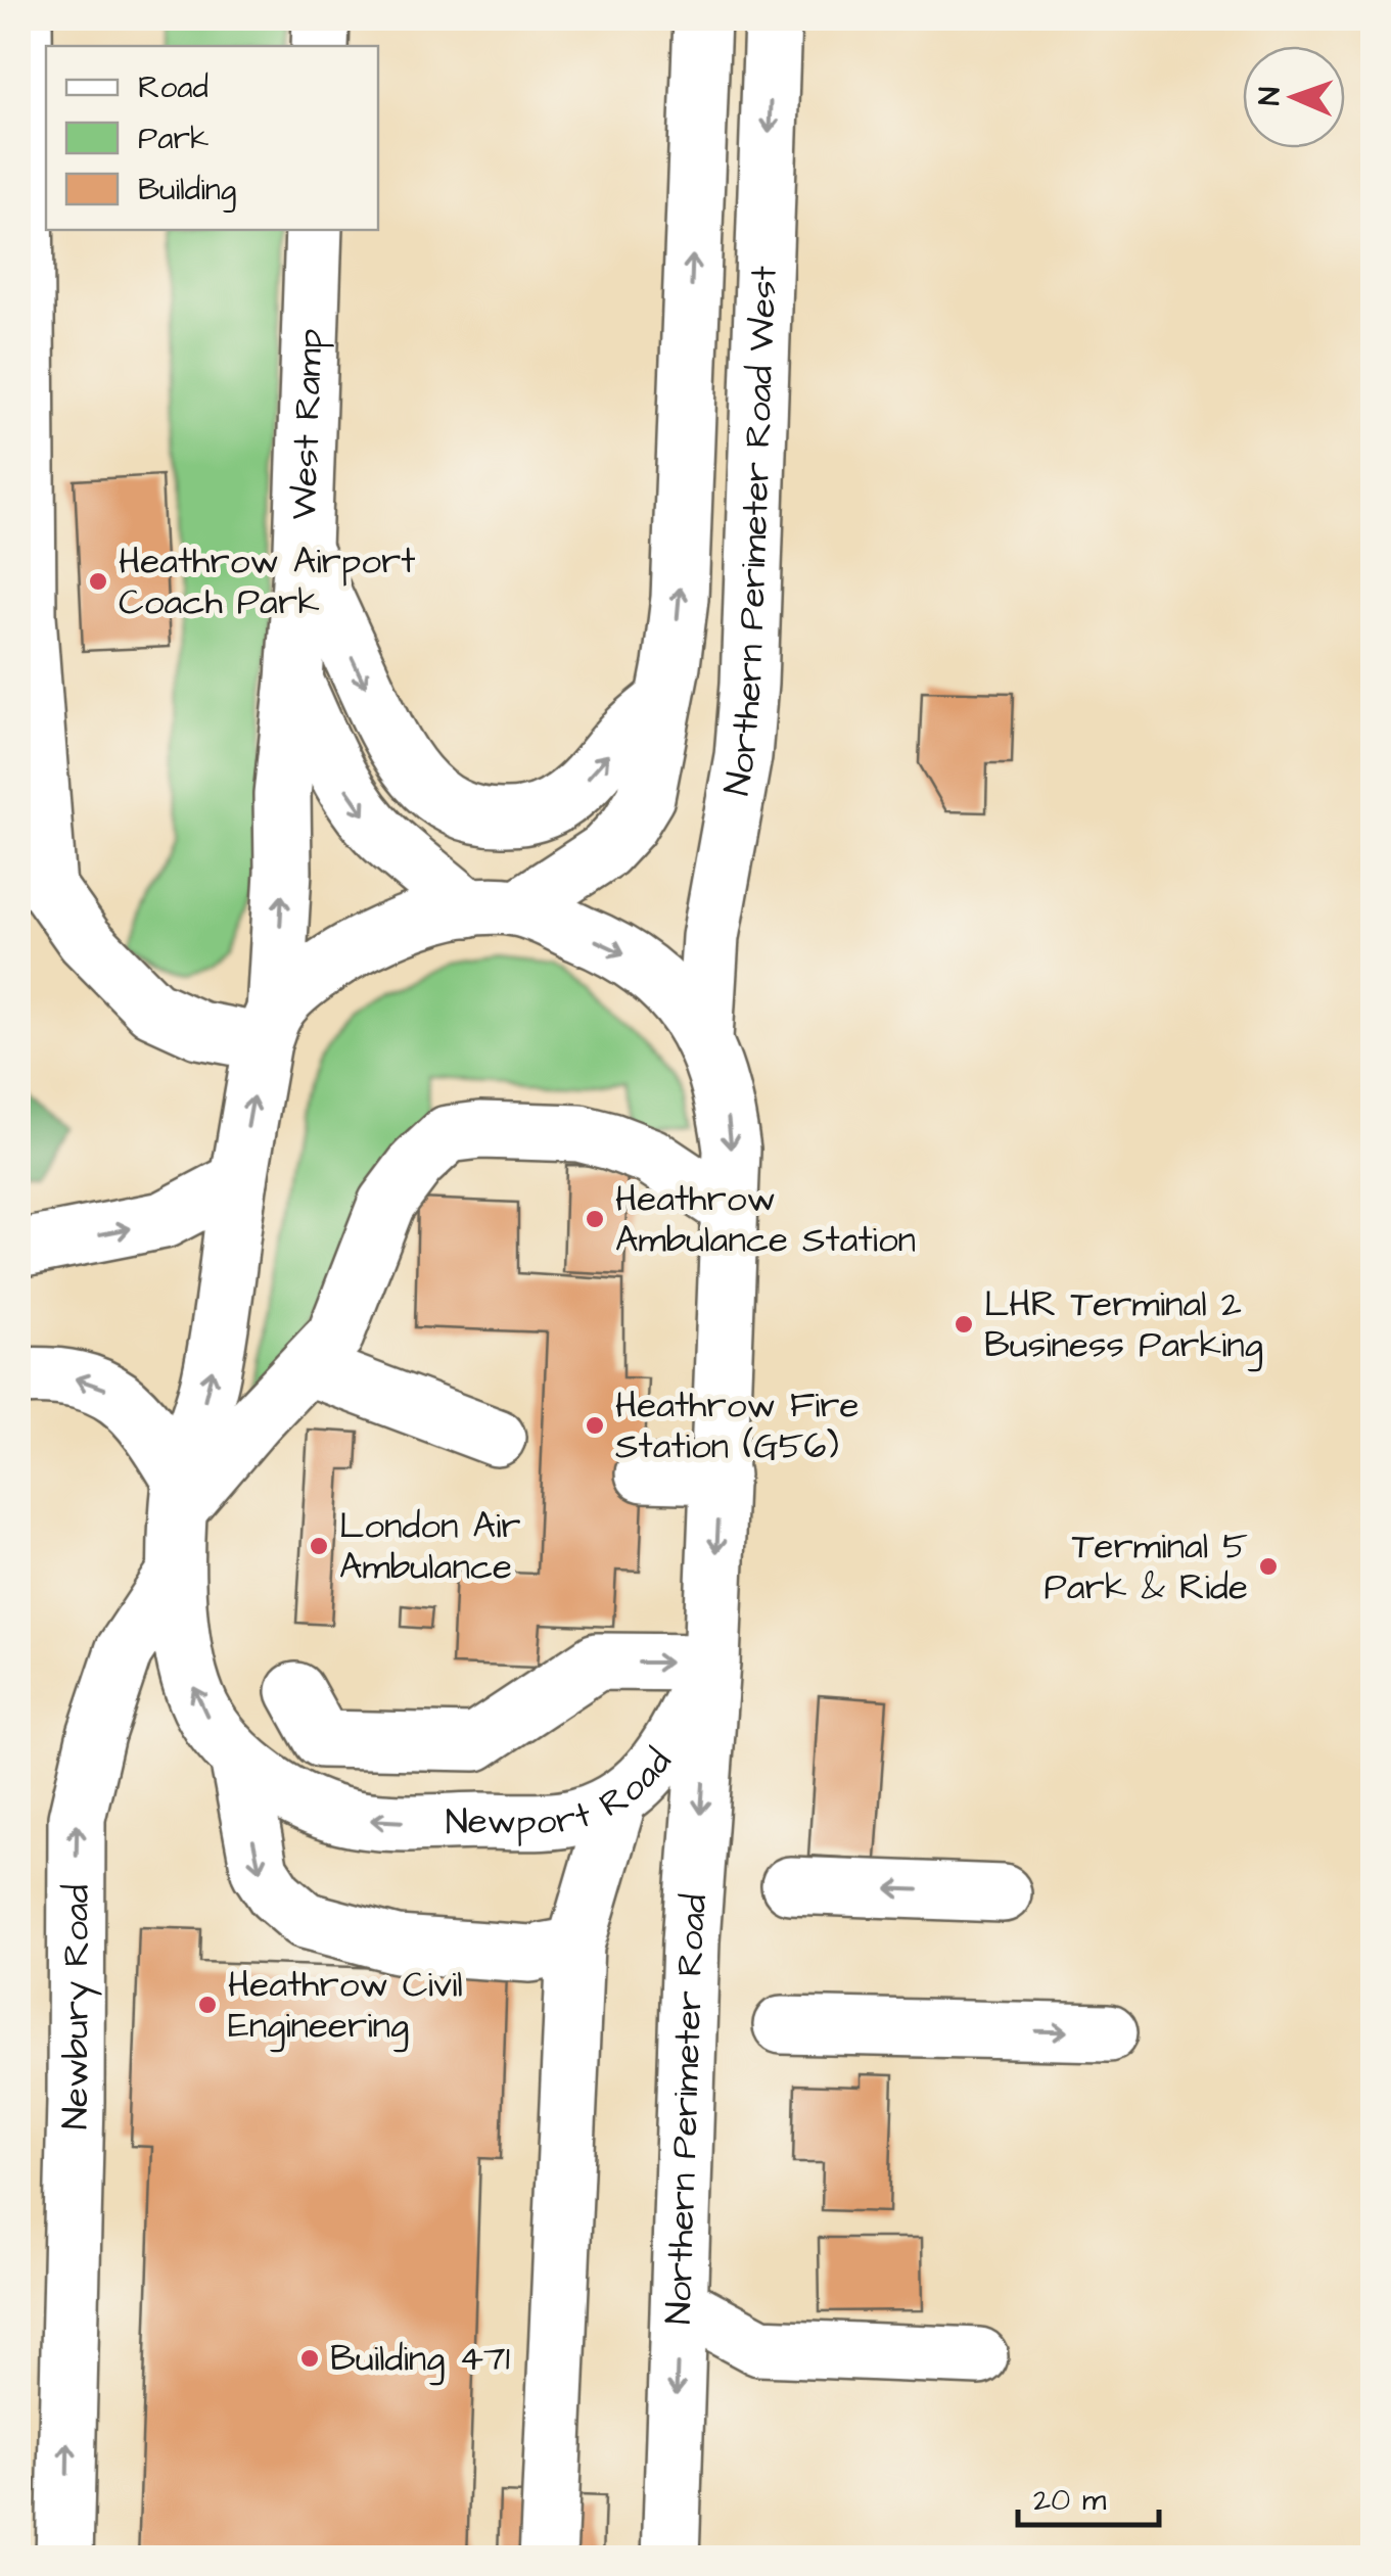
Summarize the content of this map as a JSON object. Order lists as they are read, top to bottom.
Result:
{
  "streets": {
    "street": [
      "West Ramp",
      "Northern Perimeter Road West",
      "Newport Road",
      "Newbury Road",
      "Northern Perimeter Road"
    ]
  },
  "crossings": [
    ["West Ramp", "Northern Perimeter Road West"],
    ["West Ramp", "Newport Road"],
    ["Northern Perimeter Road West", "Newport Road"],
    ["Newport Road", "Newbury Road"],
    ["Newport Road", "Northern Perimeter Road"]
  ],
  "places": [
    "Heathrow Airport Coach Park",
    "Heathrow Ambulance Station",
    "LHR Terminal 2 Business Parking",
    "Heathrow Fire Station (G56)",
    "London Air Ambulance",
    "Terminal 5 Park & Ride",
    "Heathrow Civil Engineering",
    "Building 471"
  ],
  "legend": ["Road", "Park", "Building"],
  "scale_bar": "20 m",
  "north": "left"
}
